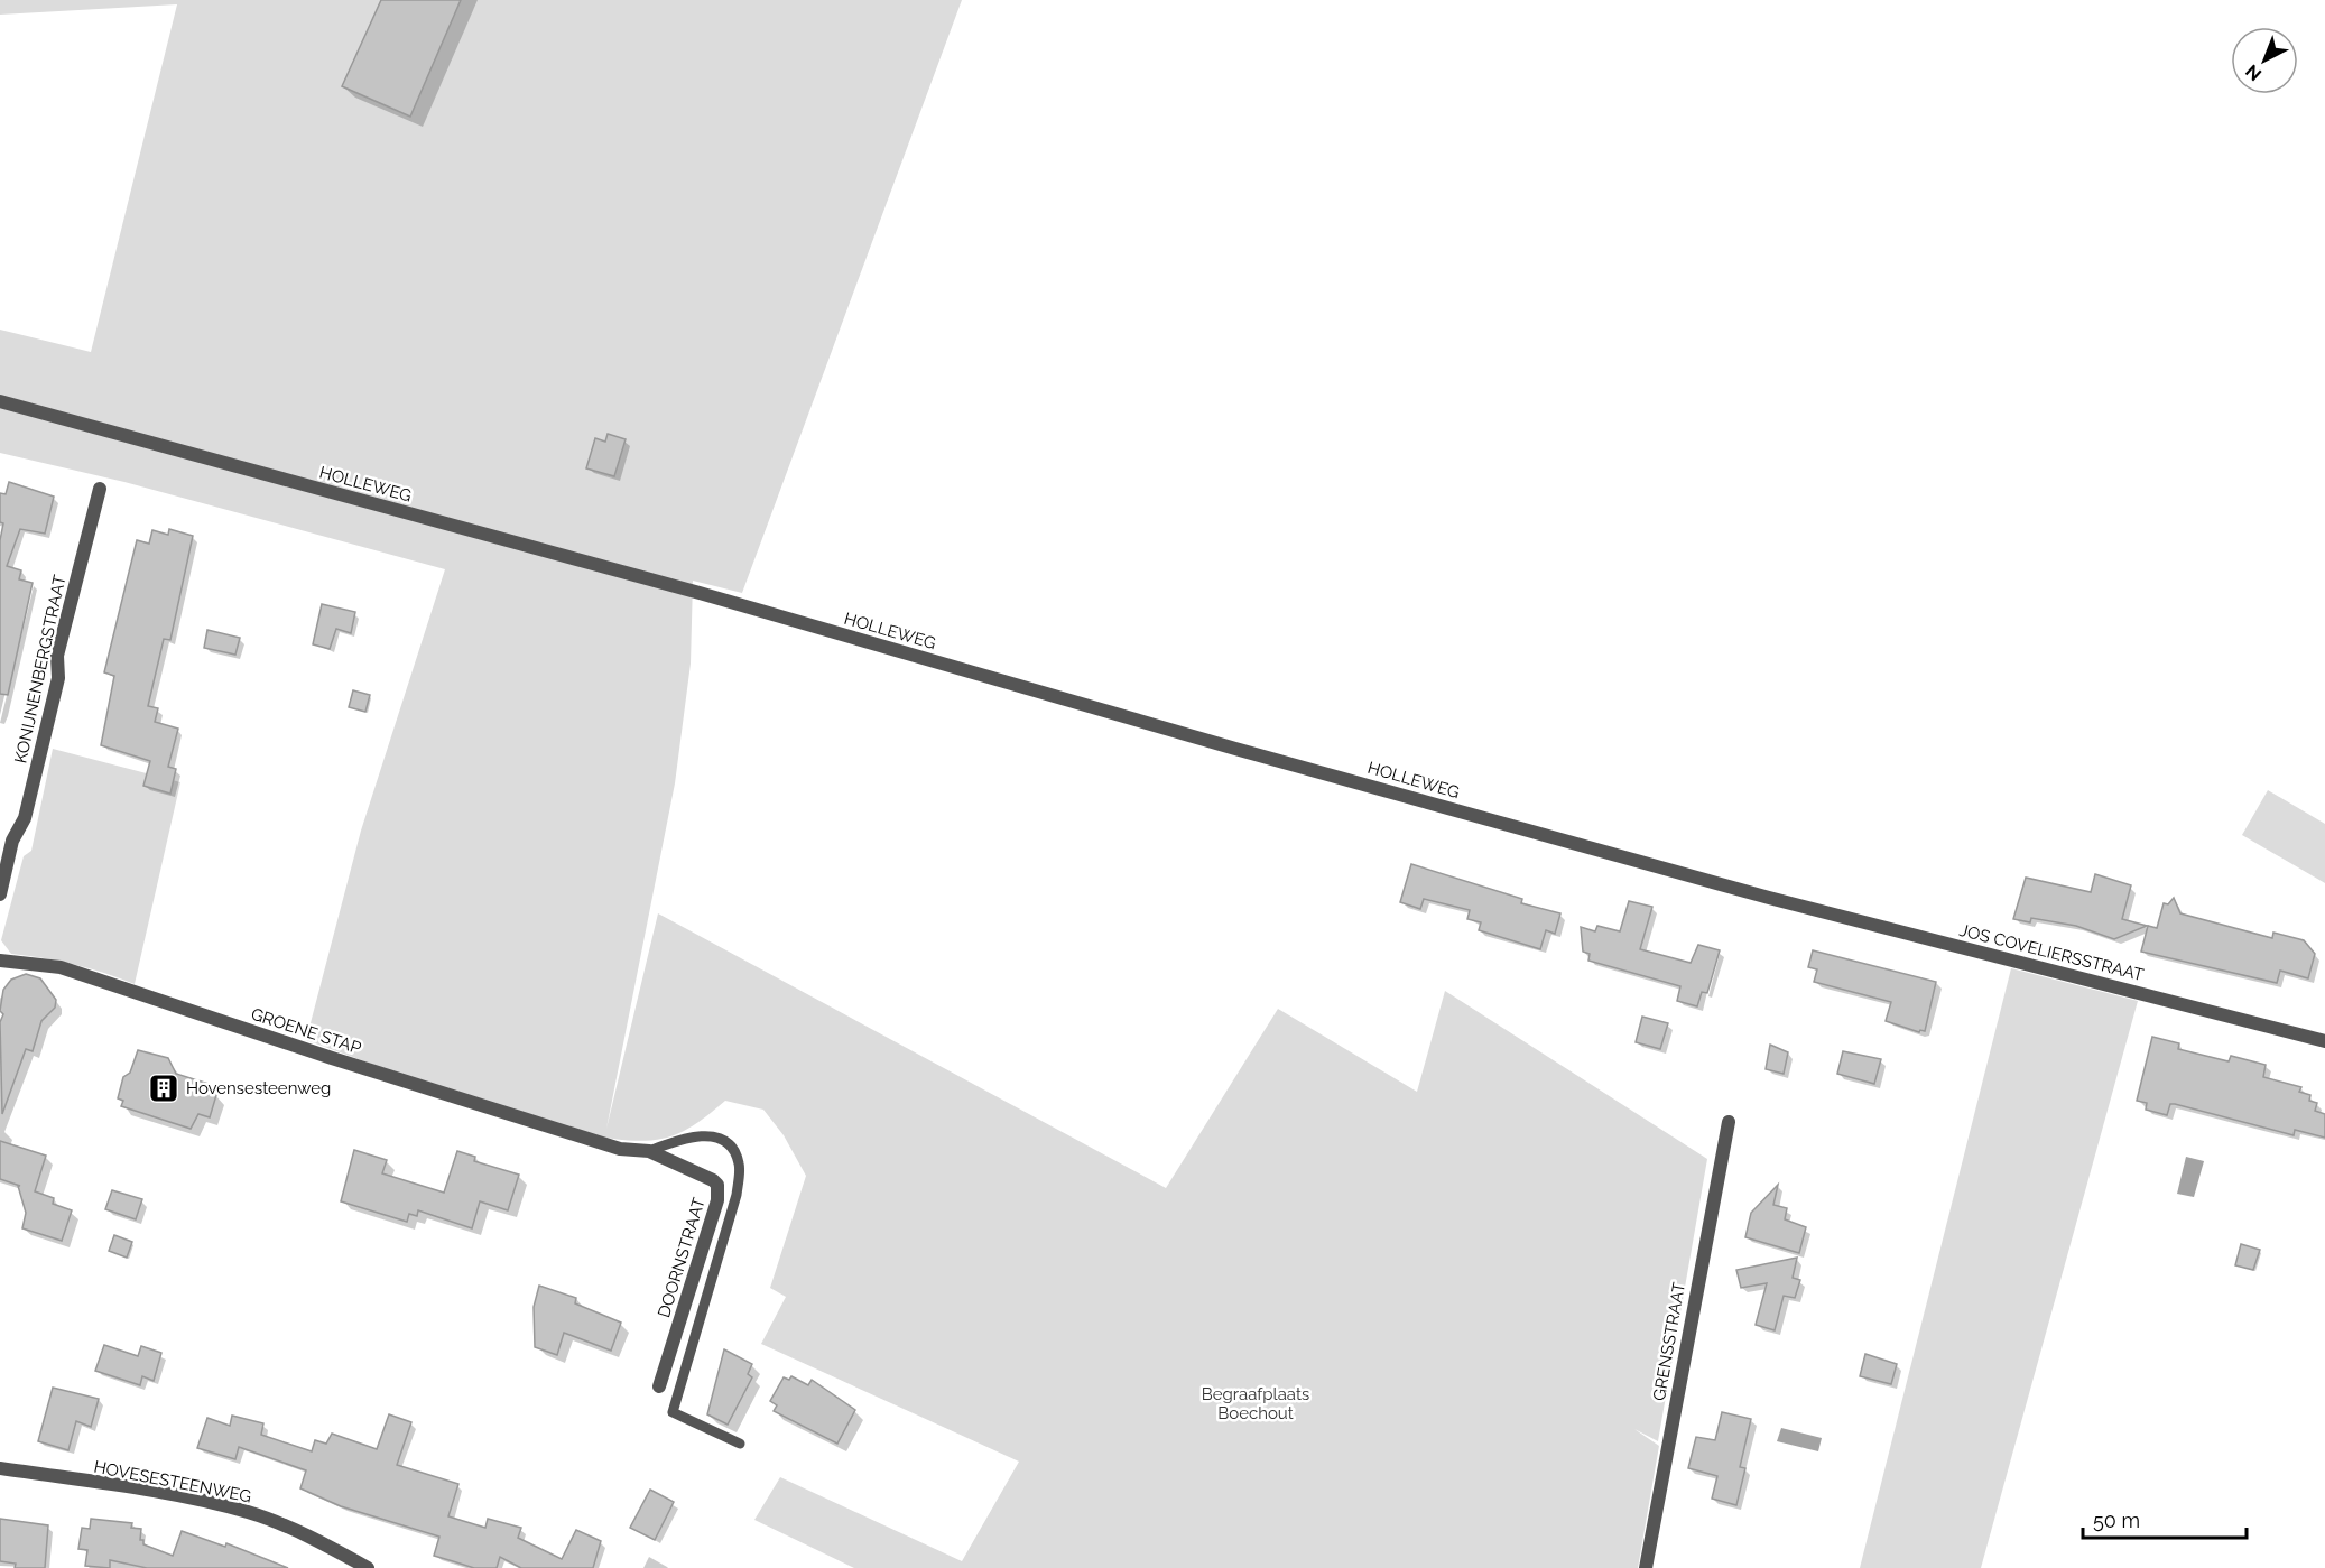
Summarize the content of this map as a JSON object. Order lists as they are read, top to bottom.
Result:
{
  "streets": {
    "street": [
      "HOLLEWEG",
      "KONIJNENBERGSTRAAT",
      "JOS COVELIERSSTRAAT",
      "GROENE STAP",
      "DOORNSTRAAT",
      "GRENSSTRAAT",
      "HOVESESTEENWEG"
    ]
  },
  "crossings": [
    ["HOLLEWEG", "JOS COVELIERSSTRAAT"],
    ["GROENE STAP", "DOORNSTRAAT"]
  ],
  "parks": ["Begraafplaats Boechout"],
  "places": {
    "building": ["Hovensesteenweg"]
  },
  "scale_bar": "50 m",
  "north": "bottom left"
}
